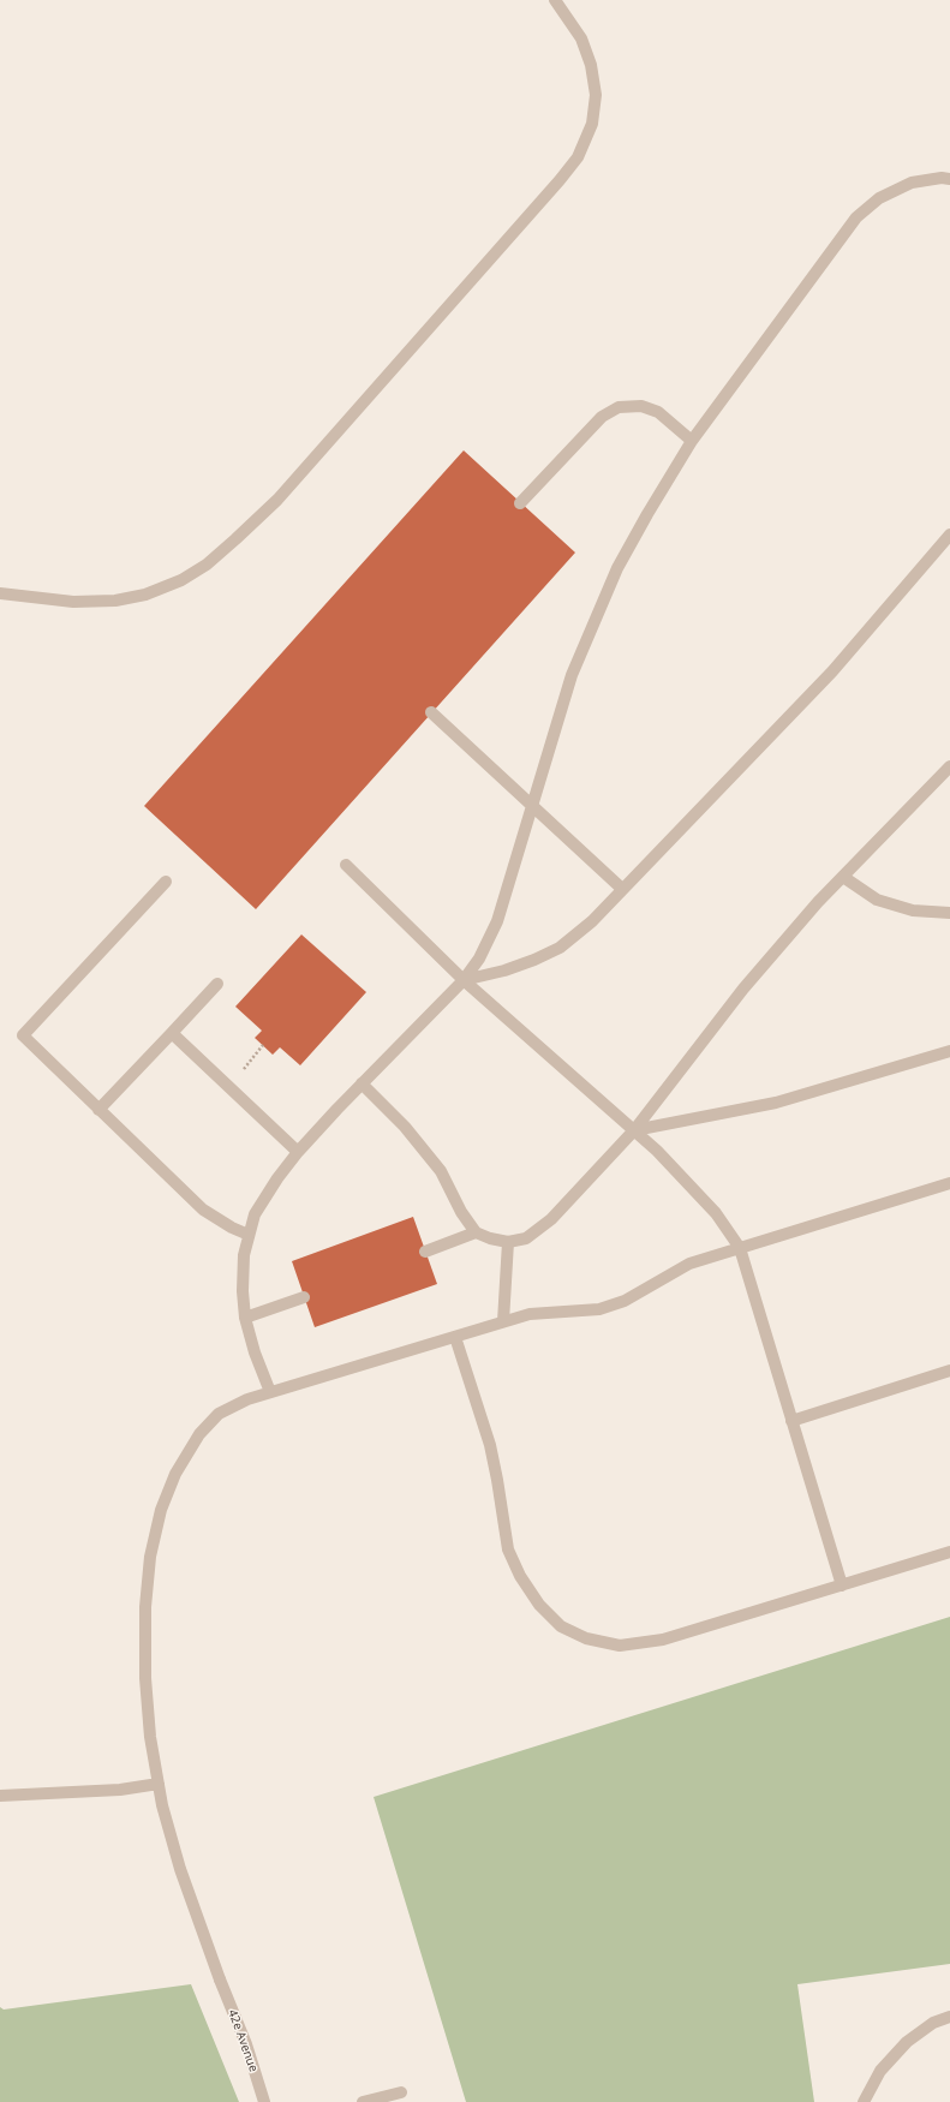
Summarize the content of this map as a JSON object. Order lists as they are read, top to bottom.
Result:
{
  "streets": {
    "street": ["42e Avenue"]
  }
}
